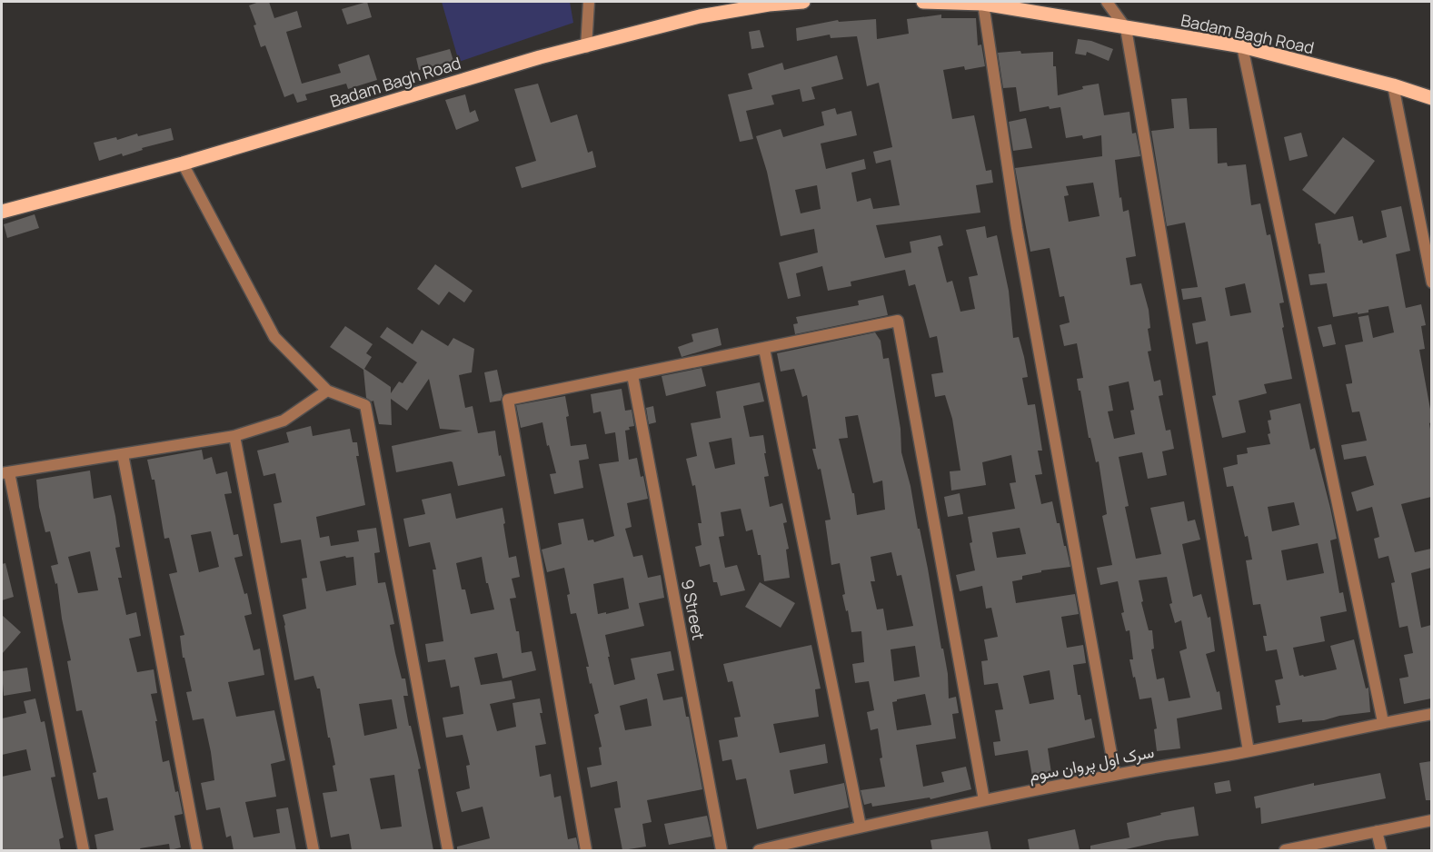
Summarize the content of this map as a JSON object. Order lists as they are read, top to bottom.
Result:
{
  "streets": {
    "main road": ["Badam Bagh Road"],
    "street": ["9 Street", "سرک اول پروان سوم"]
  }
}
